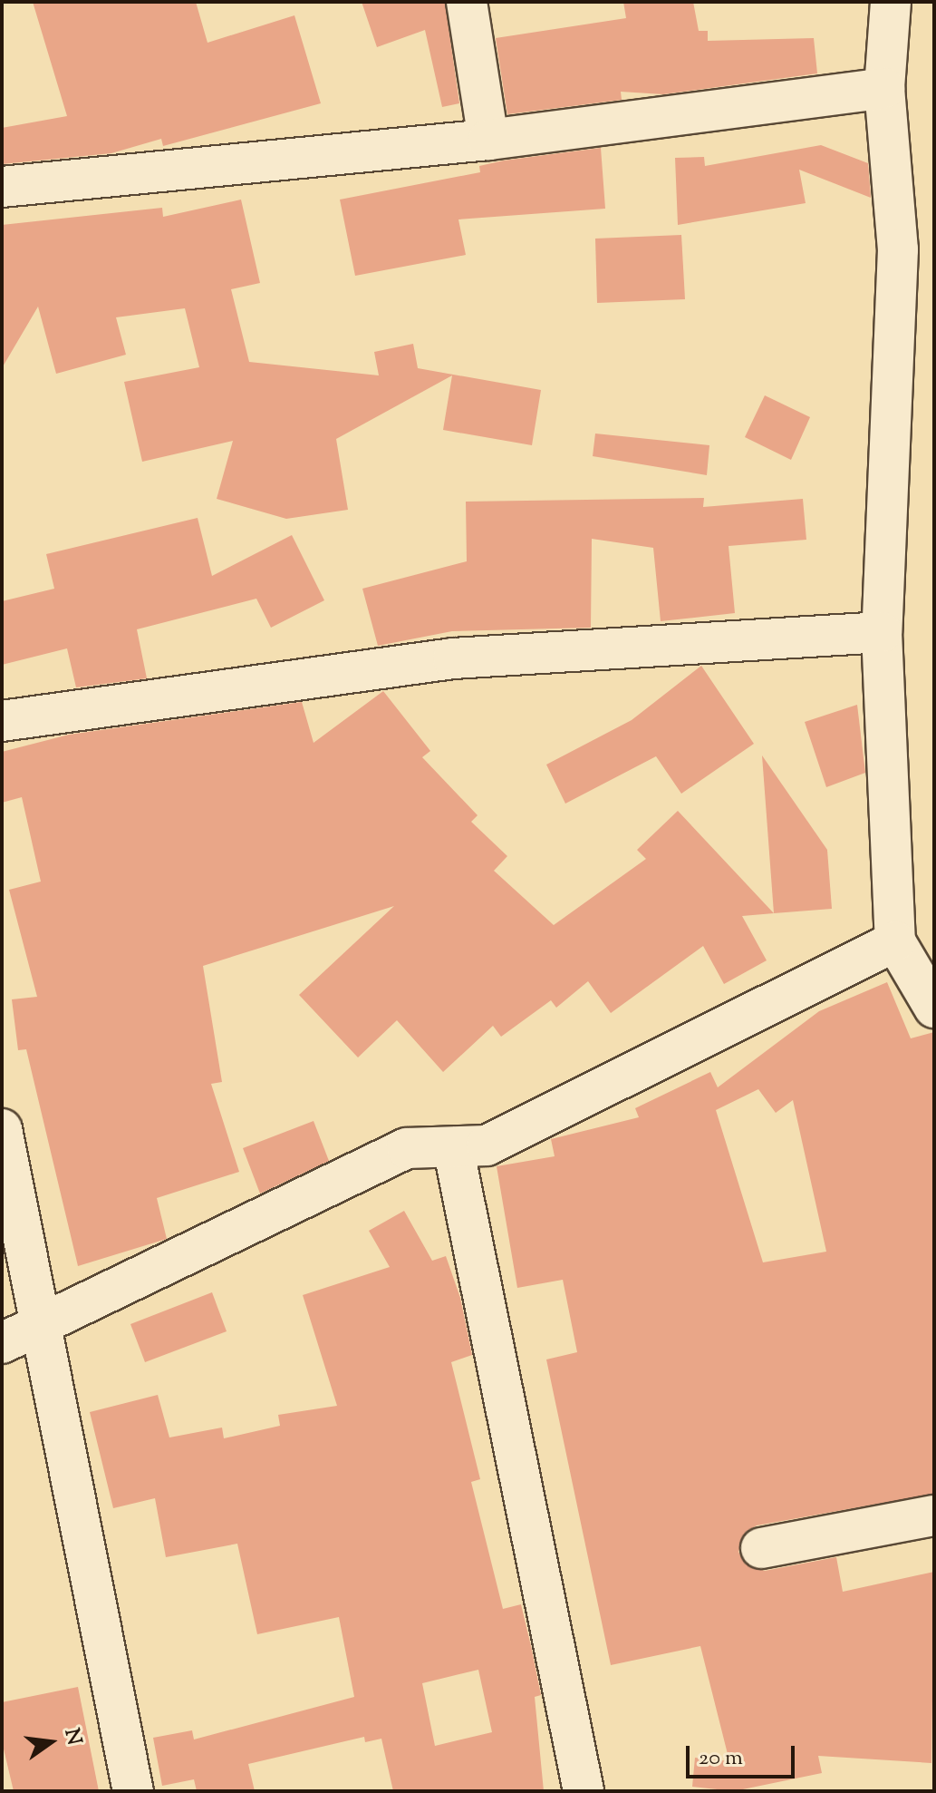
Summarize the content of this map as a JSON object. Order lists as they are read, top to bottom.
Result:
{
  "scale_bar": "20 m",
  "north": "right"
}
